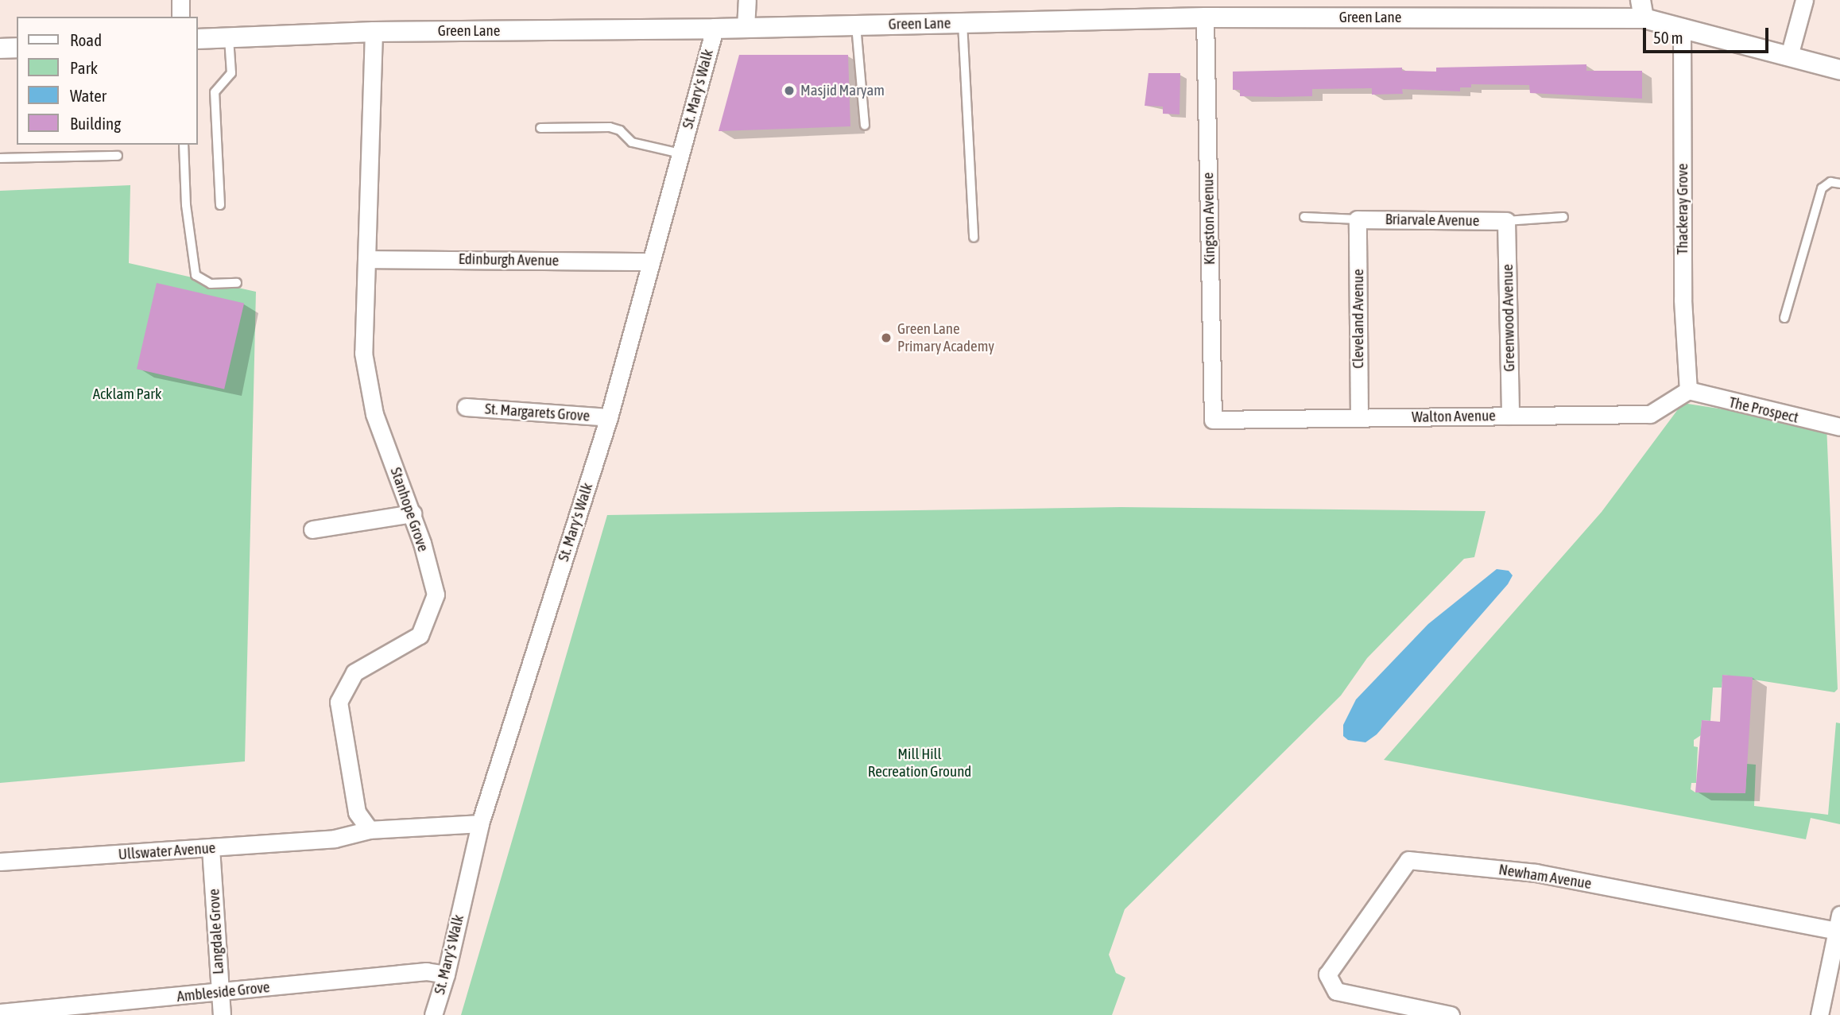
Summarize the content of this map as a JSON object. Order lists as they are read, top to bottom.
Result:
{
  "streets": {
    "street": [
      "Green Lane",
      "St. Mary's Walk",
      "Thackeray Grove",
      "Kingston Avenue",
      "Briarvale Avenue",
      "Edinburgh Avenue",
      "Greenwood Avenue",
      "Cleveland Avenue",
      "The Prospect",
      "St. Margarets Grove",
      "Walton Avenue",
      "Stanhope Grove",
      "Ullswater Avenue",
      "Newham Avenue",
      "Langdale Grove",
      "Ambleside Grove"
    ]
  },
  "crossings": [
    ["Green Lane", "St. Mary's Walk"],
    ["Green Lane", "Thackeray Grove"],
    ["Green Lane", "Kingston Avenue"],
    ["Green Lane", "Stanhope Grove"],
    ["St. Mary's Walk", "Edinburgh Avenue"],
    ["St. Mary's Walk", "St. Margarets Grove"],
    ["St. Mary's Walk", "Ambleside Grove"],
    ["Thackeray Grove", "The Prospect"],
    ["Thackeray Grove", "Walton Avenue"],
    ["Kingston Avenue", "Walton Avenue"],
    ["Briarvale Avenue", "Greenwood Avenue"],
    ["Briarvale Avenue", "Cleveland Avenue"],
    ["Edinburgh Avenue", "Stanhope Grove"],
    ["Greenwood Avenue", "Walton Avenue"],
    ["Cleveland Avenue", "Walton Avenue"],
    ["The Prospect", "Walton Avenue"],
    ["Stanhope Grove", "Ullswater Avenue"],
    ["Ullswater Avenue", "Langdale Grove"],
    ["Langdale Grove", "Ambleside Grove"]
  ],
  "parks": ["Acklam Park", "Mill Hill Recreation Ground"],
  "places": ["Masjid Maryam", "Green Lane Primary Academy"],
  "legend": [
    "Road",
    "Park",
    "Water",
    "Building"
  ],
  "scale_bar": "50 m"
}
